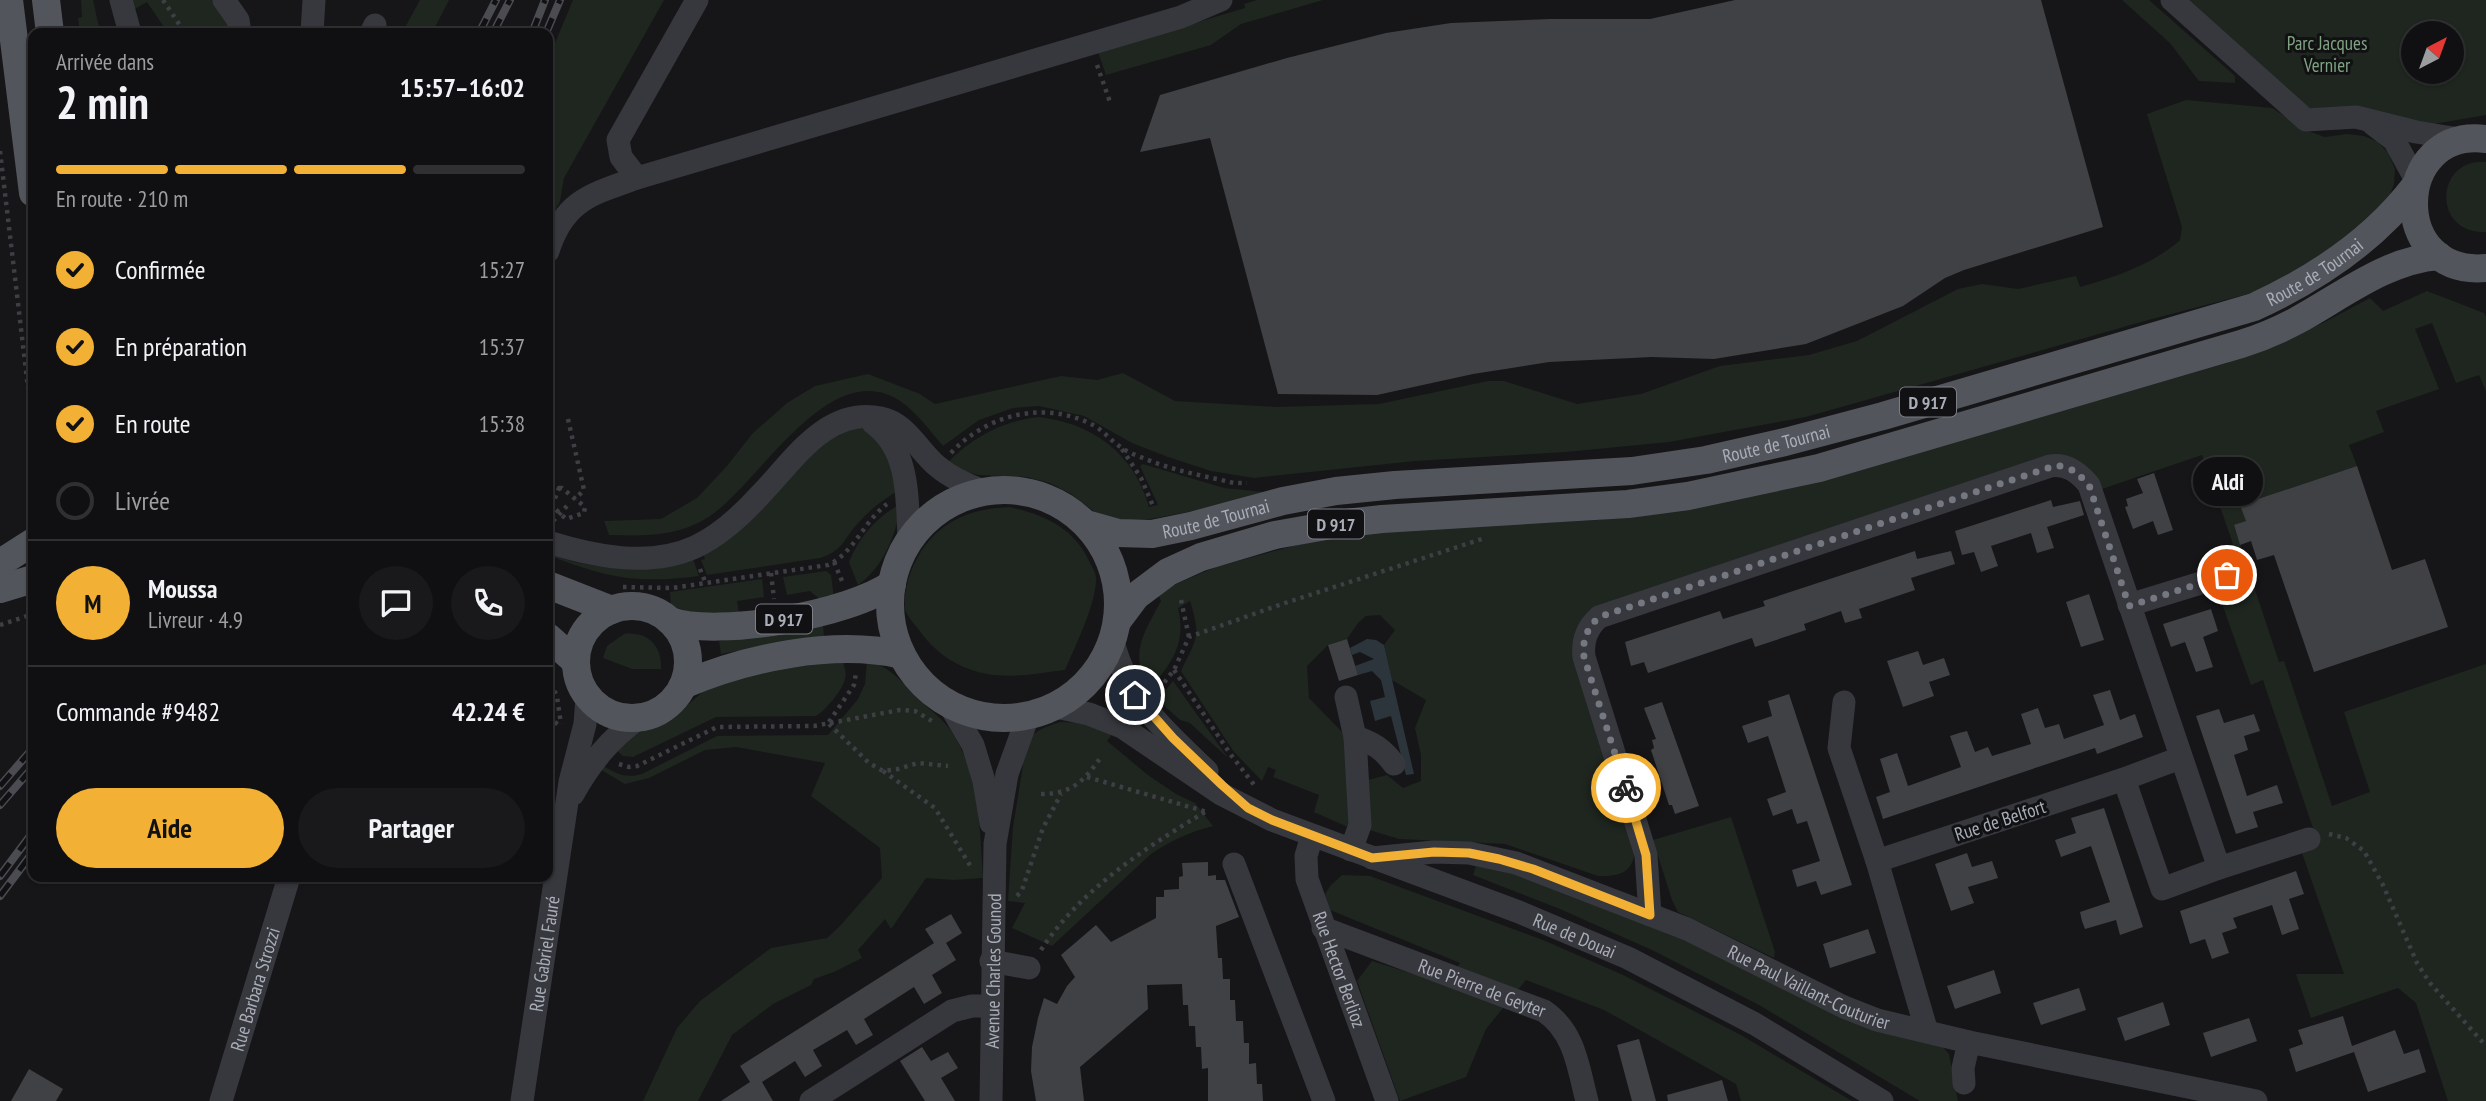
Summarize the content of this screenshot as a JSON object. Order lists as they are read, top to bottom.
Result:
{
  "streets": {
    "main road": ["Route de Tournai", "D 917"],
    "street": [
      "Rue de Belfort",
      "Rue de Douai",
      "Rue Gabriel Fauré",
      "Rue Hector Berlioz",
      "Avenue Charles Gounod",
      "Rue Paul Vaillant-Couturier",
      "Rue Pierre de Geyter",
      "Rue Barbara Strozzi"
    ]
  },
  "crossings": [
    ["Route de Tournai", "D 917"],
    ["Route de Tournai", "Rue de Douai"],
    ["Route de Tournai", "Avenue Charles Gounod"],
    ["D 917", "Rue de Douai"],
    ["D 917", "Rue Gabriel Fauré"],
    ["D 917", "Avenue Charles Gounod"],
    ["Rue de Douai", "Rue Hector Berlioz"],
    ["Rue de Douai", "Avenue Charles Gounod"],
    ["Rue de Douai", "Rue Paul Vaillant-Couturier"],
    ["Rue Hector Berlioz", "Rue Pierre de Geyter"]
  ],
  "parks": ["Parc Jacques Vernier"],
  "places": ["Aldi"],
  "north": "top right",
  "page": {
    "heading": ["2 min", "Arrivée dans", "15:57–16:02"],
    "panel": [
      "Moussa",
      "Livreur · 4.9",
      "Commande #9482",
      "42.24 €"
    ],
    "bar": "En route · 210 m",
    "list": [
      ["Confirmée", "15:27"],
      ["En préparation", "15:37"],
      ["En route", "15:38"],
      "Livrée"
    ],
    "bubble": "Aldi",
    "round": "M",
    "buttons": ["Aide", "Partager"]
  }
}
